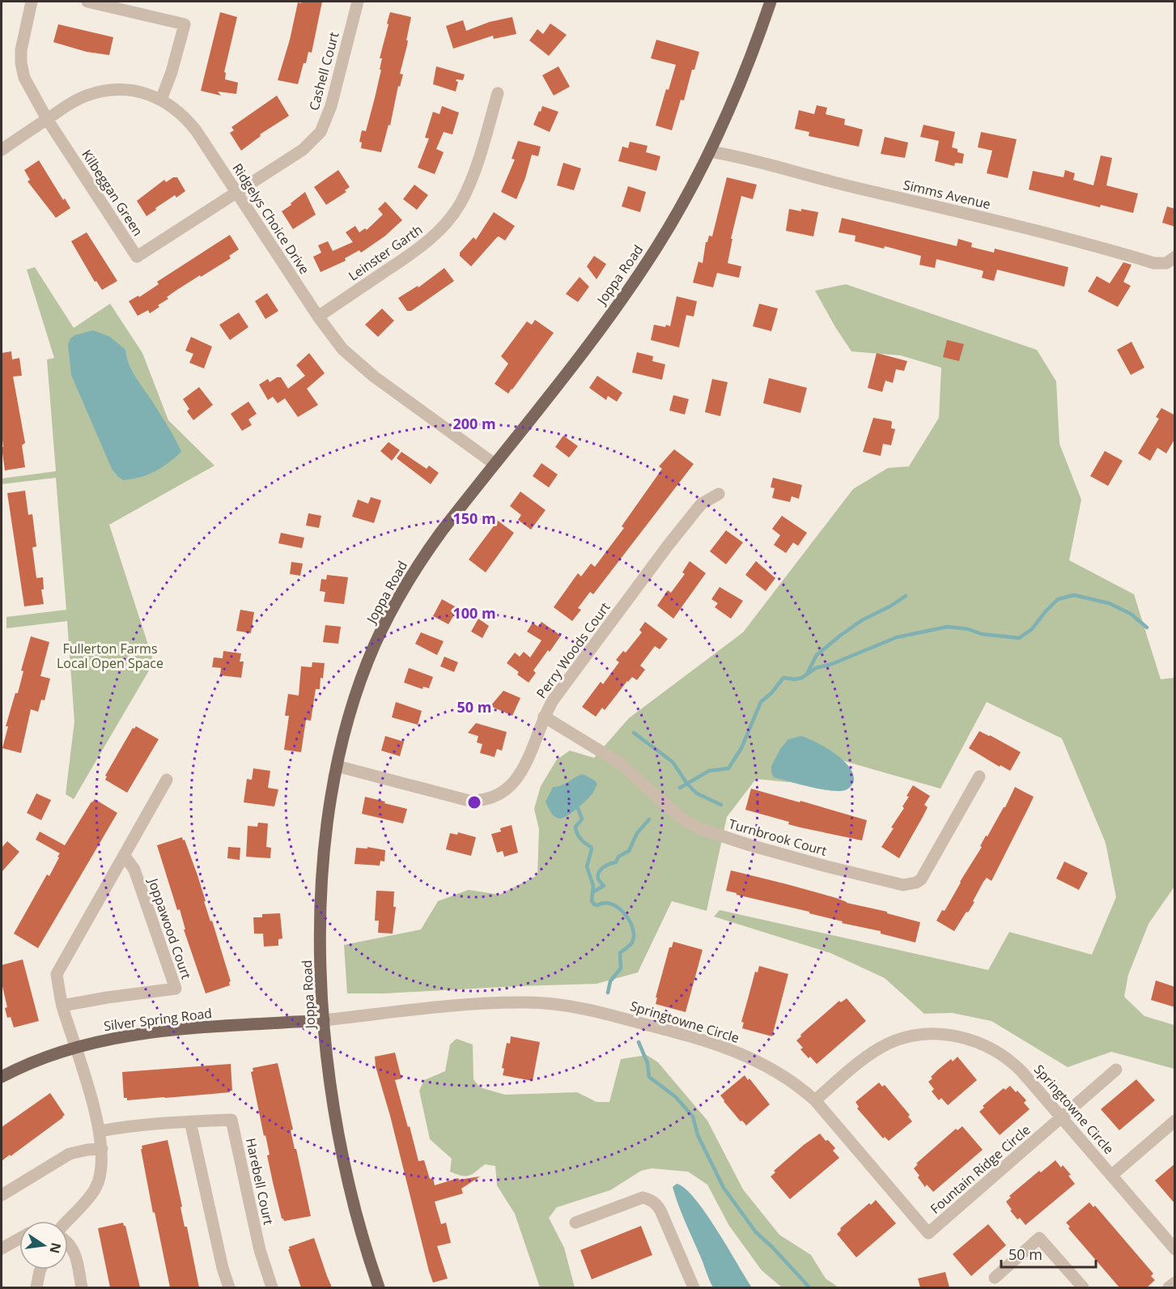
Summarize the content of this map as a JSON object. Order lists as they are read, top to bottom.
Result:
{
  "streets": {
    "main road": ["Joppa Road", "Silver Spring Road"],
    "street": [
      "Cashell Court",
      "Kilbeggan Green",
      "Simms Avenue",
      "Ridgelys Choice Drive",
      "Leinster Garth",
      "Perry Woods Court",
      "Turnbrook Court",
      "Joppawood Court",
      "Springtowne Circle",
      "Fountain Ridge Circle",
      "Harebell Court"
    ]
  },
  "crossings": [
    ["Cashell Court", "Kilbeggan Green"],
    ["Cashell Court", "Ridgelys Choice Drive"],
    ["Kilbeggan Green", "Ridgelys Choice Drive"],
    ["Simms Avenue", "Joppa Road"],
    ["Ridgelys Choice Drive", "Leinster Garth"],
    ["Ridgelys Choice Drive", "Joppa Road"],
    ["Joppa Road", "Perry Woods Court"],
    ["Joppa Road", "Silver Spring Road"],
    ["Joppa Road", "Springtowne Circle"],
    ["Perry Woods Court", "Turnbrook Court"],
    ["Silver Spring Road", "Springtowne Circle"],
    ["Springtowne Circle", "Fountain Ridge Circle"]
  ],
  "parks": ["Fullerton Farms Local Open Space"],
  "scale_bar": "50 m",
  "north": "right",
  "rings": [
    "200 m",
    "150 m",
    "100 m",
    "50 m"
  ]
}
